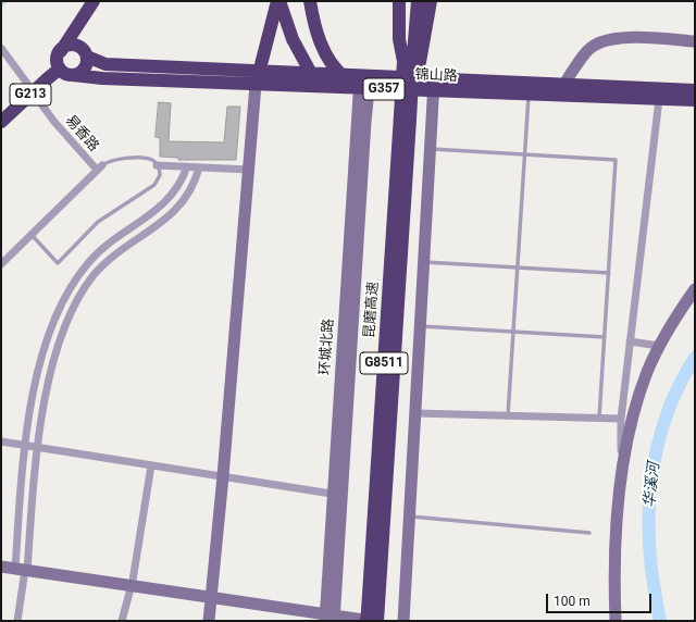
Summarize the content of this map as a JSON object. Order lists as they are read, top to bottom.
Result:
{
  "streets": {
    "highway": [
      "锦山路",
      "G357",
      "G213",
      "昆磨高速",
      "G8511"
    ],
    "street": ["易香路", "环城北路"]
  },
  "crossings": [
    ["锦山路", "G357"],
    ["锦山路", "环城北路"],
    ["G357", "G213"],
    ["G213", "易香路"]
  ],
  "water": ["华溪河"],
  "scale_bar": "100 m"
}
